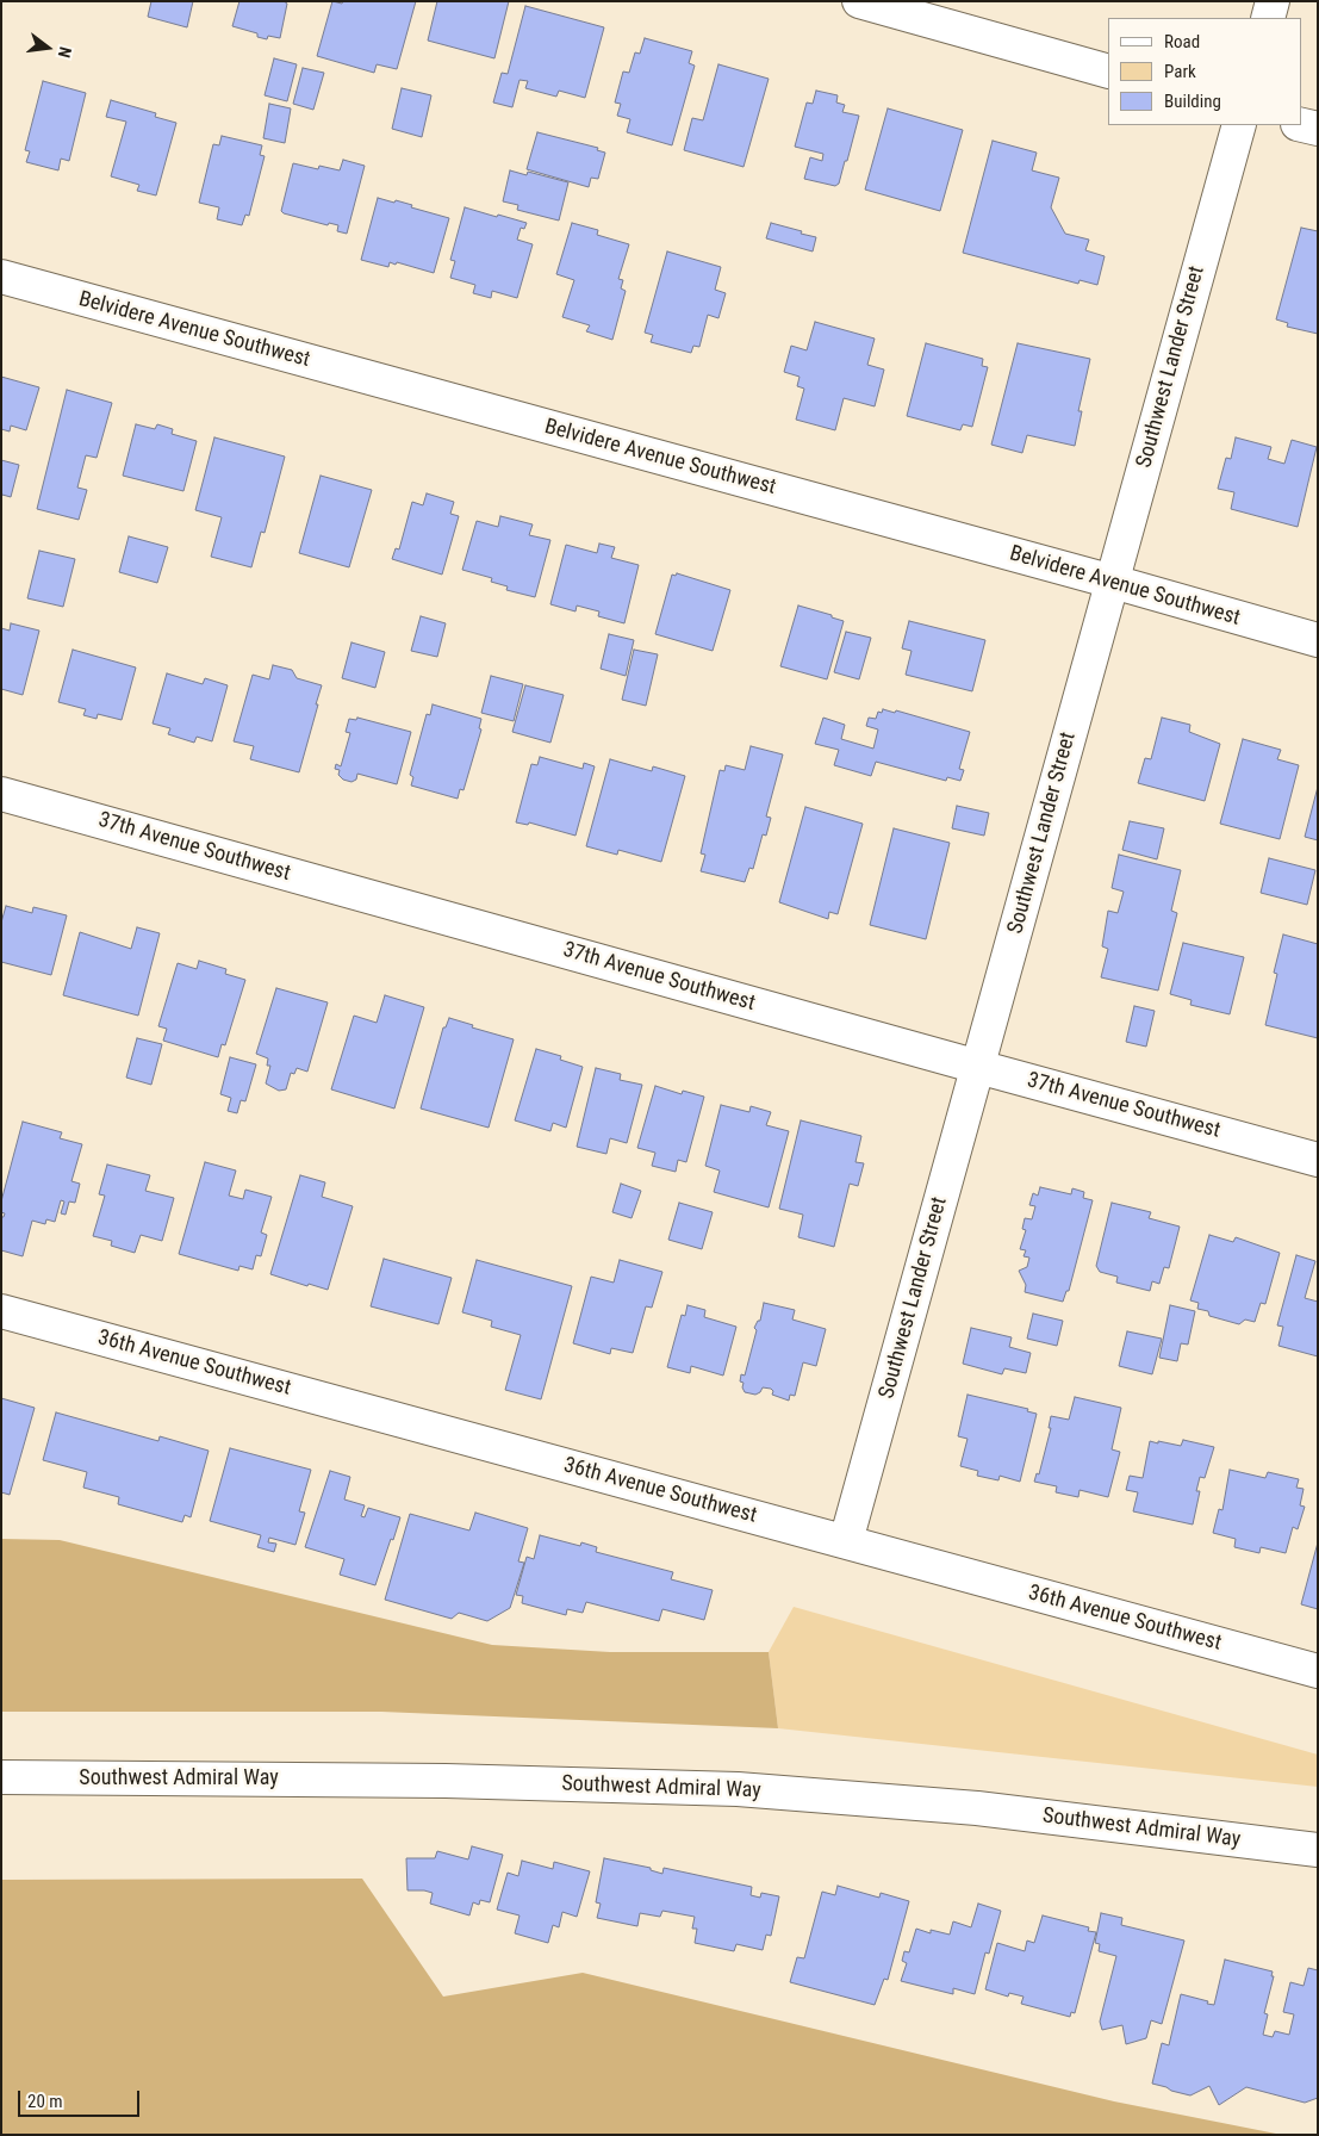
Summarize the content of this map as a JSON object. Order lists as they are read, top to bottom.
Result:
{
  "streets": {
    "street": [
      "Belvidere Avenue Southwest",
      "Southwest Lander Street",
      "37th Avenue Southwest",
      "36th Avenue Southwest",
      "Southwest Admiral Way"
    ]
  },
  "crossings": [
    ["Belvidere Avenue Southwest", "Southwest Lander Street"],
    ["Southwest Lander Street", "37th Avenue Southwest"],
    ["Southwest Lander Street", "36th Avenue Southwest"]
  ],
  "legend": ["Road", "Park", "Building"],
  "scale_bar": "20 m",
  "north": "right"
}
